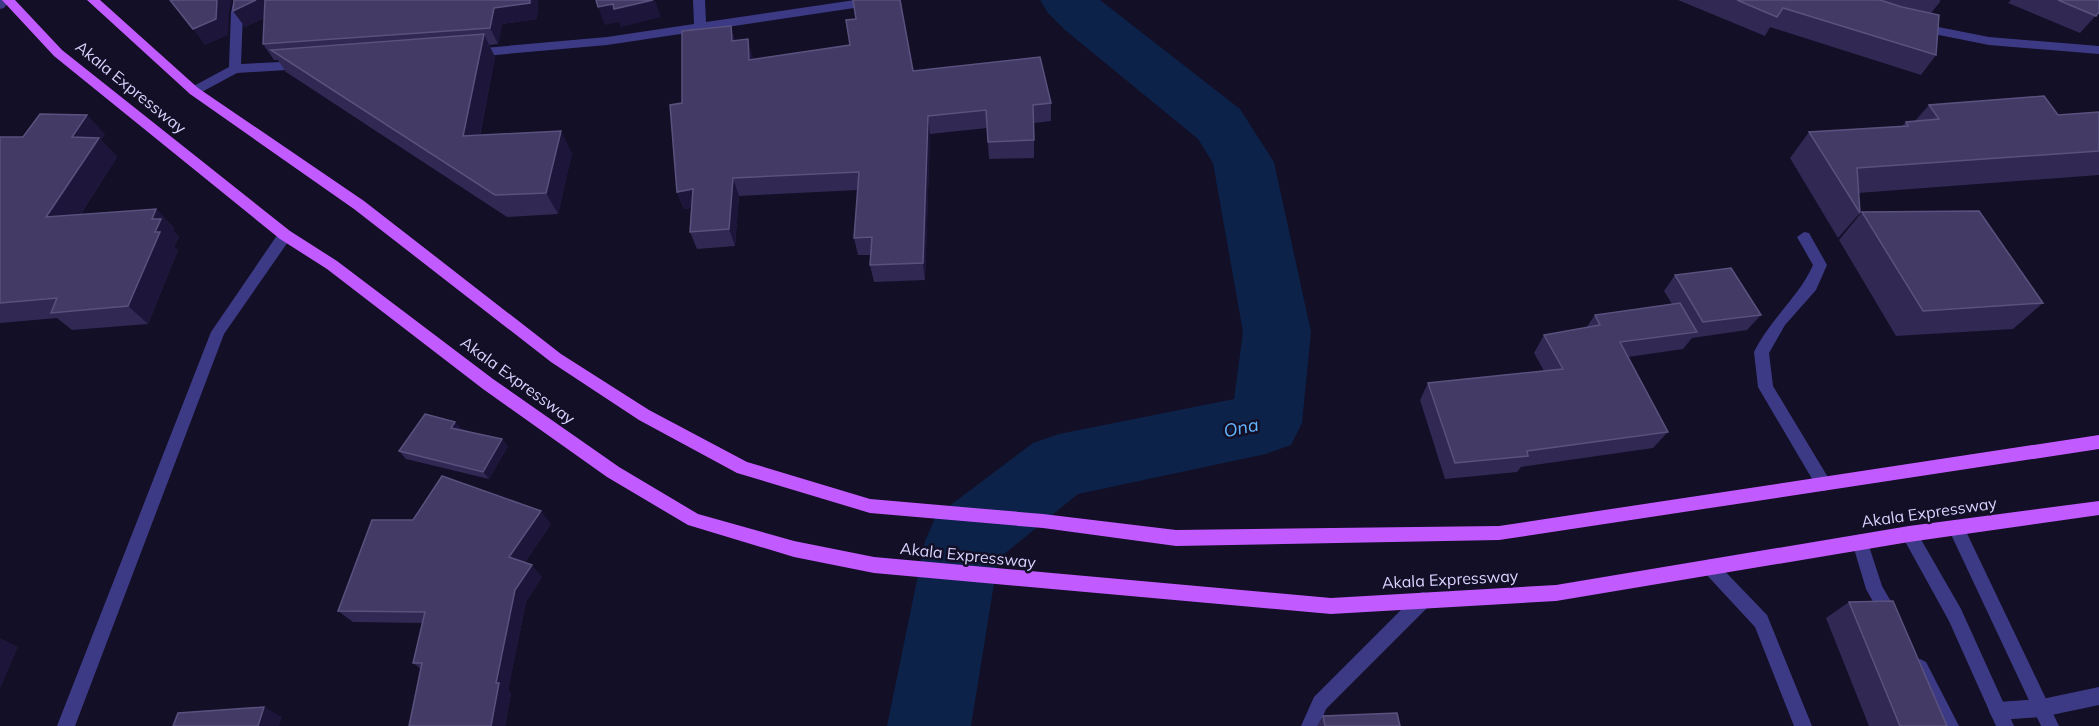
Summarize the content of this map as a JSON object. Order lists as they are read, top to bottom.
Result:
{
  "streets": {
    "main road": ["Akala Expressway"]
  },
  "water": ["Ona"]
}
